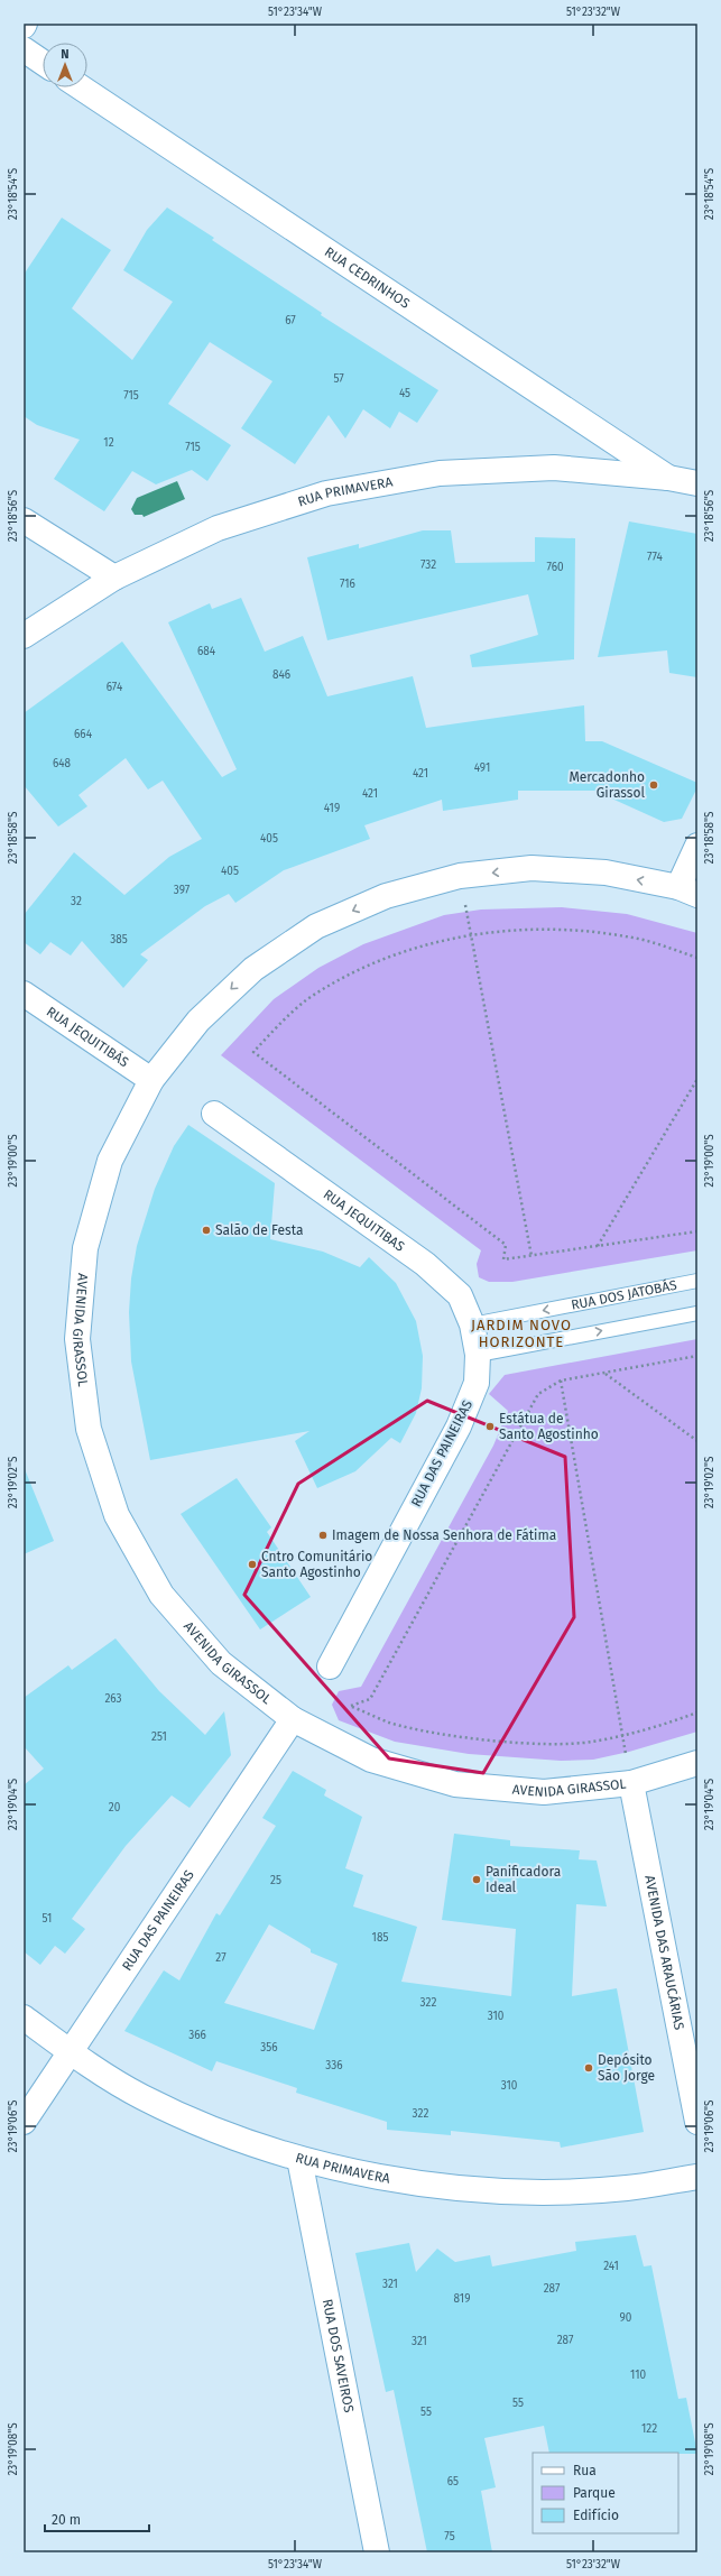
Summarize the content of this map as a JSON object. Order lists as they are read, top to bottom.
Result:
{
  "streets": {
    "street": [
      "RUA CEDRINHOS",
      "RUA PRIMAVERA",
      "RUA JEQUITIBÁS",
      "RUA JEQUITIBAS",
      "AVENIDA GIRASSOL",
      "RUA DAS PAINEIRAS",
      "AVENIDA DAS ARAUCÁRIAS",
      "RUA DOS SAVEIROS"
    ],
    "lane": ["RUA DOS JATOBÁS"]
  },
  "crossings": [
    ["RUA CEDRINHOS", "RUA PRIMAVERA"],
    ["RUA PRIMAVERA", "RUA DAS PAINEIRAS"],
    ["RUA PRIMAVERA", "RUA DOS SAVEIROS"],
    ["RUA JEQUITIBÁS", "AVENIDA GIRASSOL"],
    ["RUA JEQUITIBAS", "RUA DOS JATOBÁS"],
    ["RUA JEQUITIBAS", "RUA DAS PAINEIRAS"],
    ["AVENIDA GIRASSOL", "RUA DAS PAINEIRAS"],
    ["AVENIDA GIRASSOL", "AVENIDA DAS ARAUCÁRIAS"]
  ],
  "districts": ["JARDIM NOVO HORIZONTE"],
  "places": [
    "Mercadonho Girassol",
    "Salão de Festa",
    "Estátua de Santo Agostinho",
    "Imagem de Nossa Senhora de Fátima",
    "Cntro Comunitário Santo Agostinho",
    "Panificadora Ideal",
    "Depósito São Jorge"
  ],
  "house_numbers": [
    "67",
    "57",
    "45",
    "715",
    "12",
    "715",
    "774",
    "732",
    "760",
    "716",
    "684",
    "846",
    "674",
    "664",
    "648",
    "491",
    "421",
    "421",
    "419",
    "405",
    "405",
    "397",
    "32",
    "385",
    "263",
    "251",
    "20",
    "25",
    "51",
    "185",
    "27",
    "322",
    "310",
    "366",
    "356",
    "336",
    "310",
    "322",
    "241",
    "321",
    "287",
    "819",
    "90",
    "287",
    "321",
    "110",
    "55",
    "55",
    "122",
    "65",
    "75"
  ],
  "legend": ["Rua", "Parque", "Edifício"],
  "scale_bar": "20 m",
  "north": "top",
  "coordinates": [
    "51°23'34\"W",
    "51°23'32\"W",
    "23°18'54\"S",
    "23°18'56\"S",
    "23°18'58\"S",
    "23°19'00\"S",
    "23°19'02\"S",
    "23°19'04\"S",
    "23°19'06\"S",
    "23°19'08\"S"
  ]
}
